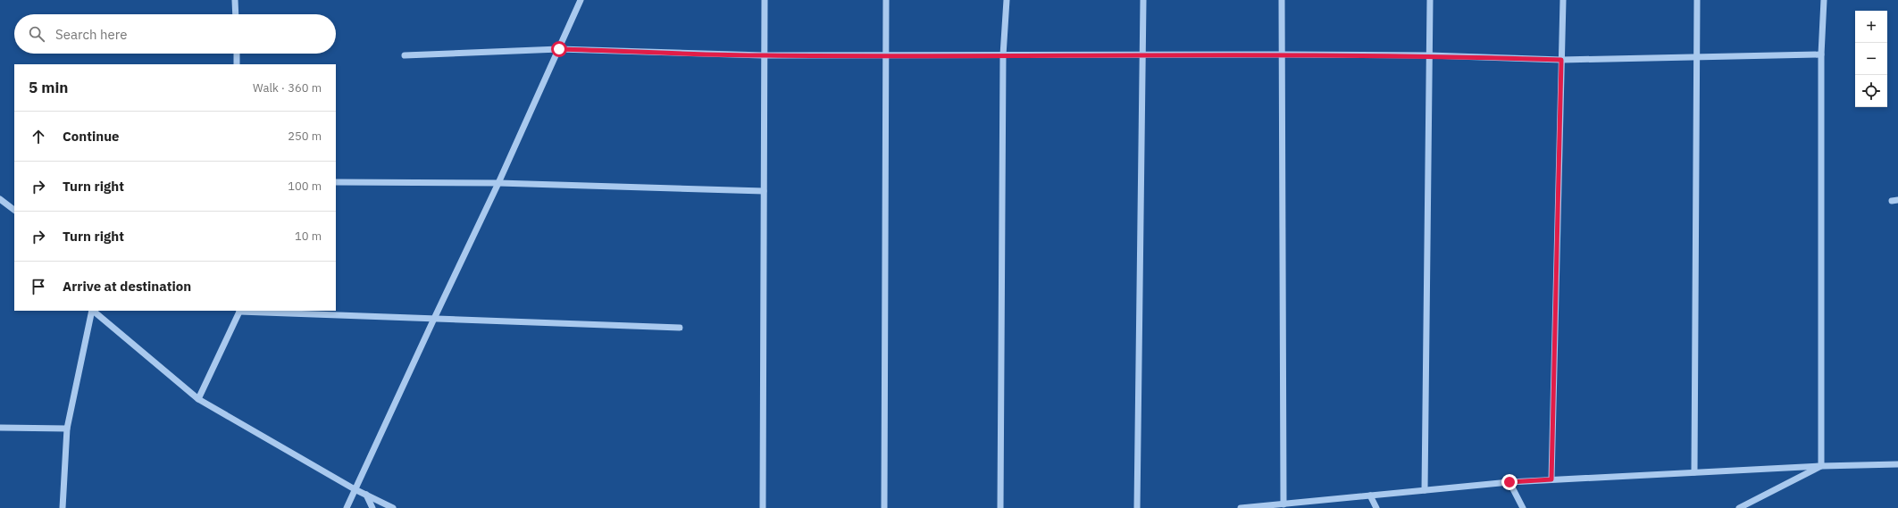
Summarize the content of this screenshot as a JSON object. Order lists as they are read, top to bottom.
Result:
{
  "page": {
    "map_buttons": ["+", "−"],
    "search": "Search here",
    "heading": ["5 min", "Walk · 360 m"],
    "list": [
      ["Continue", "250 m"],
      ["Turn right", "100 m"],
      ["Turn right", "10 m"],
      "Arrive at destination"
    ]
  }
}
